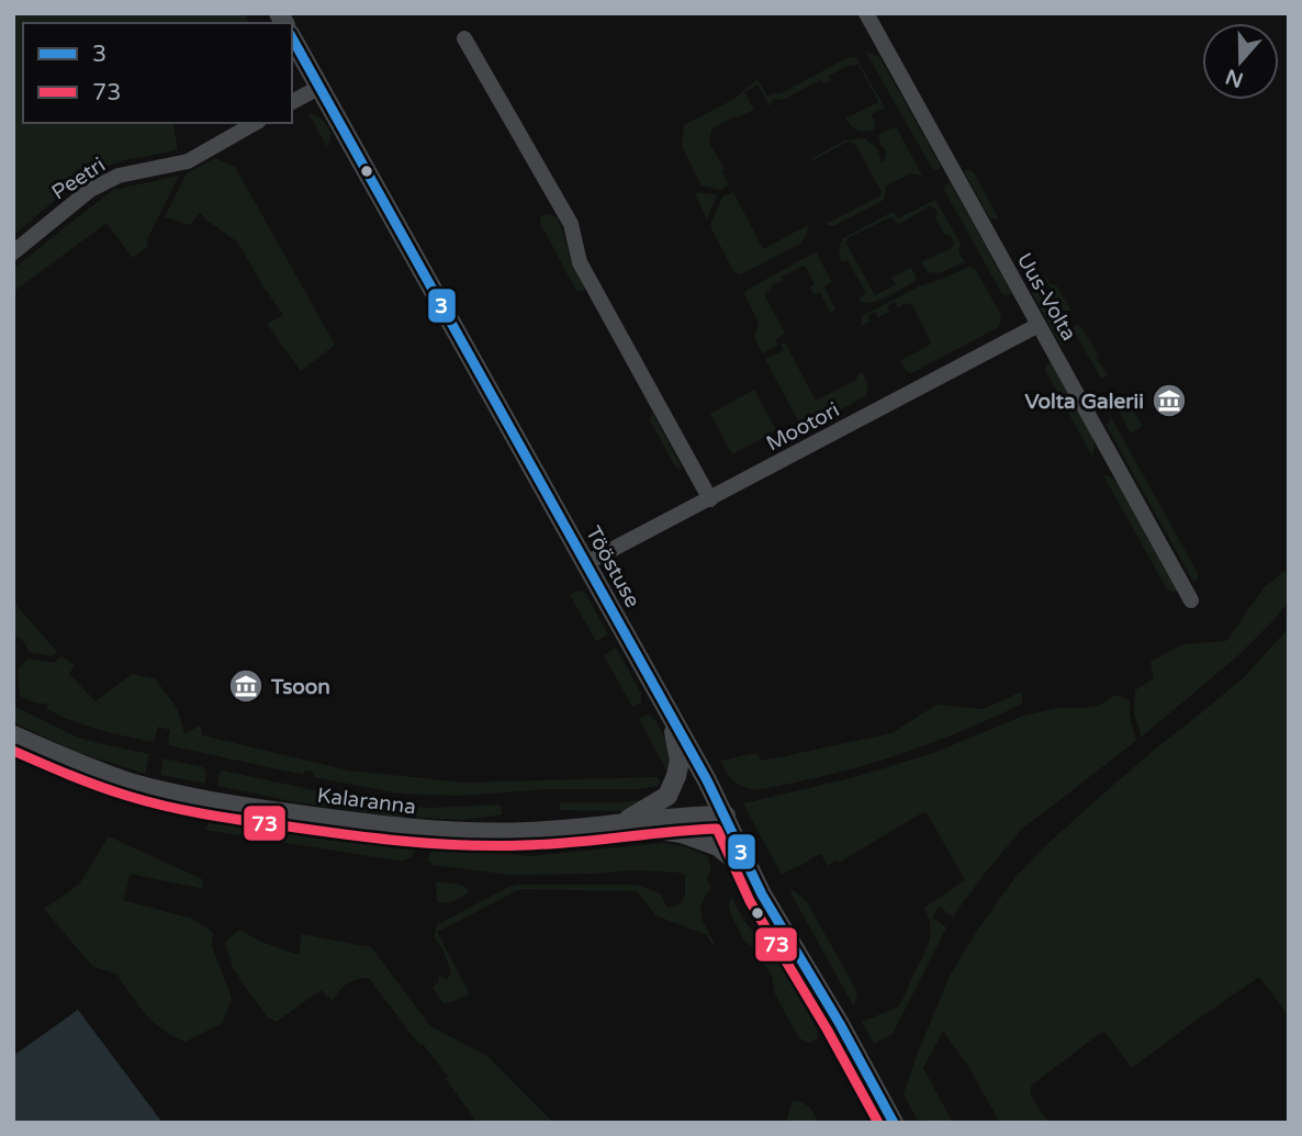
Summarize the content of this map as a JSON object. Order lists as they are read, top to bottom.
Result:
{
  "streets": {
    "street": [
      "Peetri",
      "Uus-Volta",
      "Mootori",
      "Tööstuse",
      "Kalaranna"
    ]
  },
  "crossings": [
    ["Uus-Volta", "Mootori"],
    ["Mootori", "Tööstuse"],
    ["Tööstuse", "Kalaranna"]
  ],
  "places": {
    "museum": ["Volta Galerii", "Tsoon"]
  },
  "lines": ["transit line 3", "transit line 73"],
  "legend": ["3", "73"],
  "north": "bottom"
}
